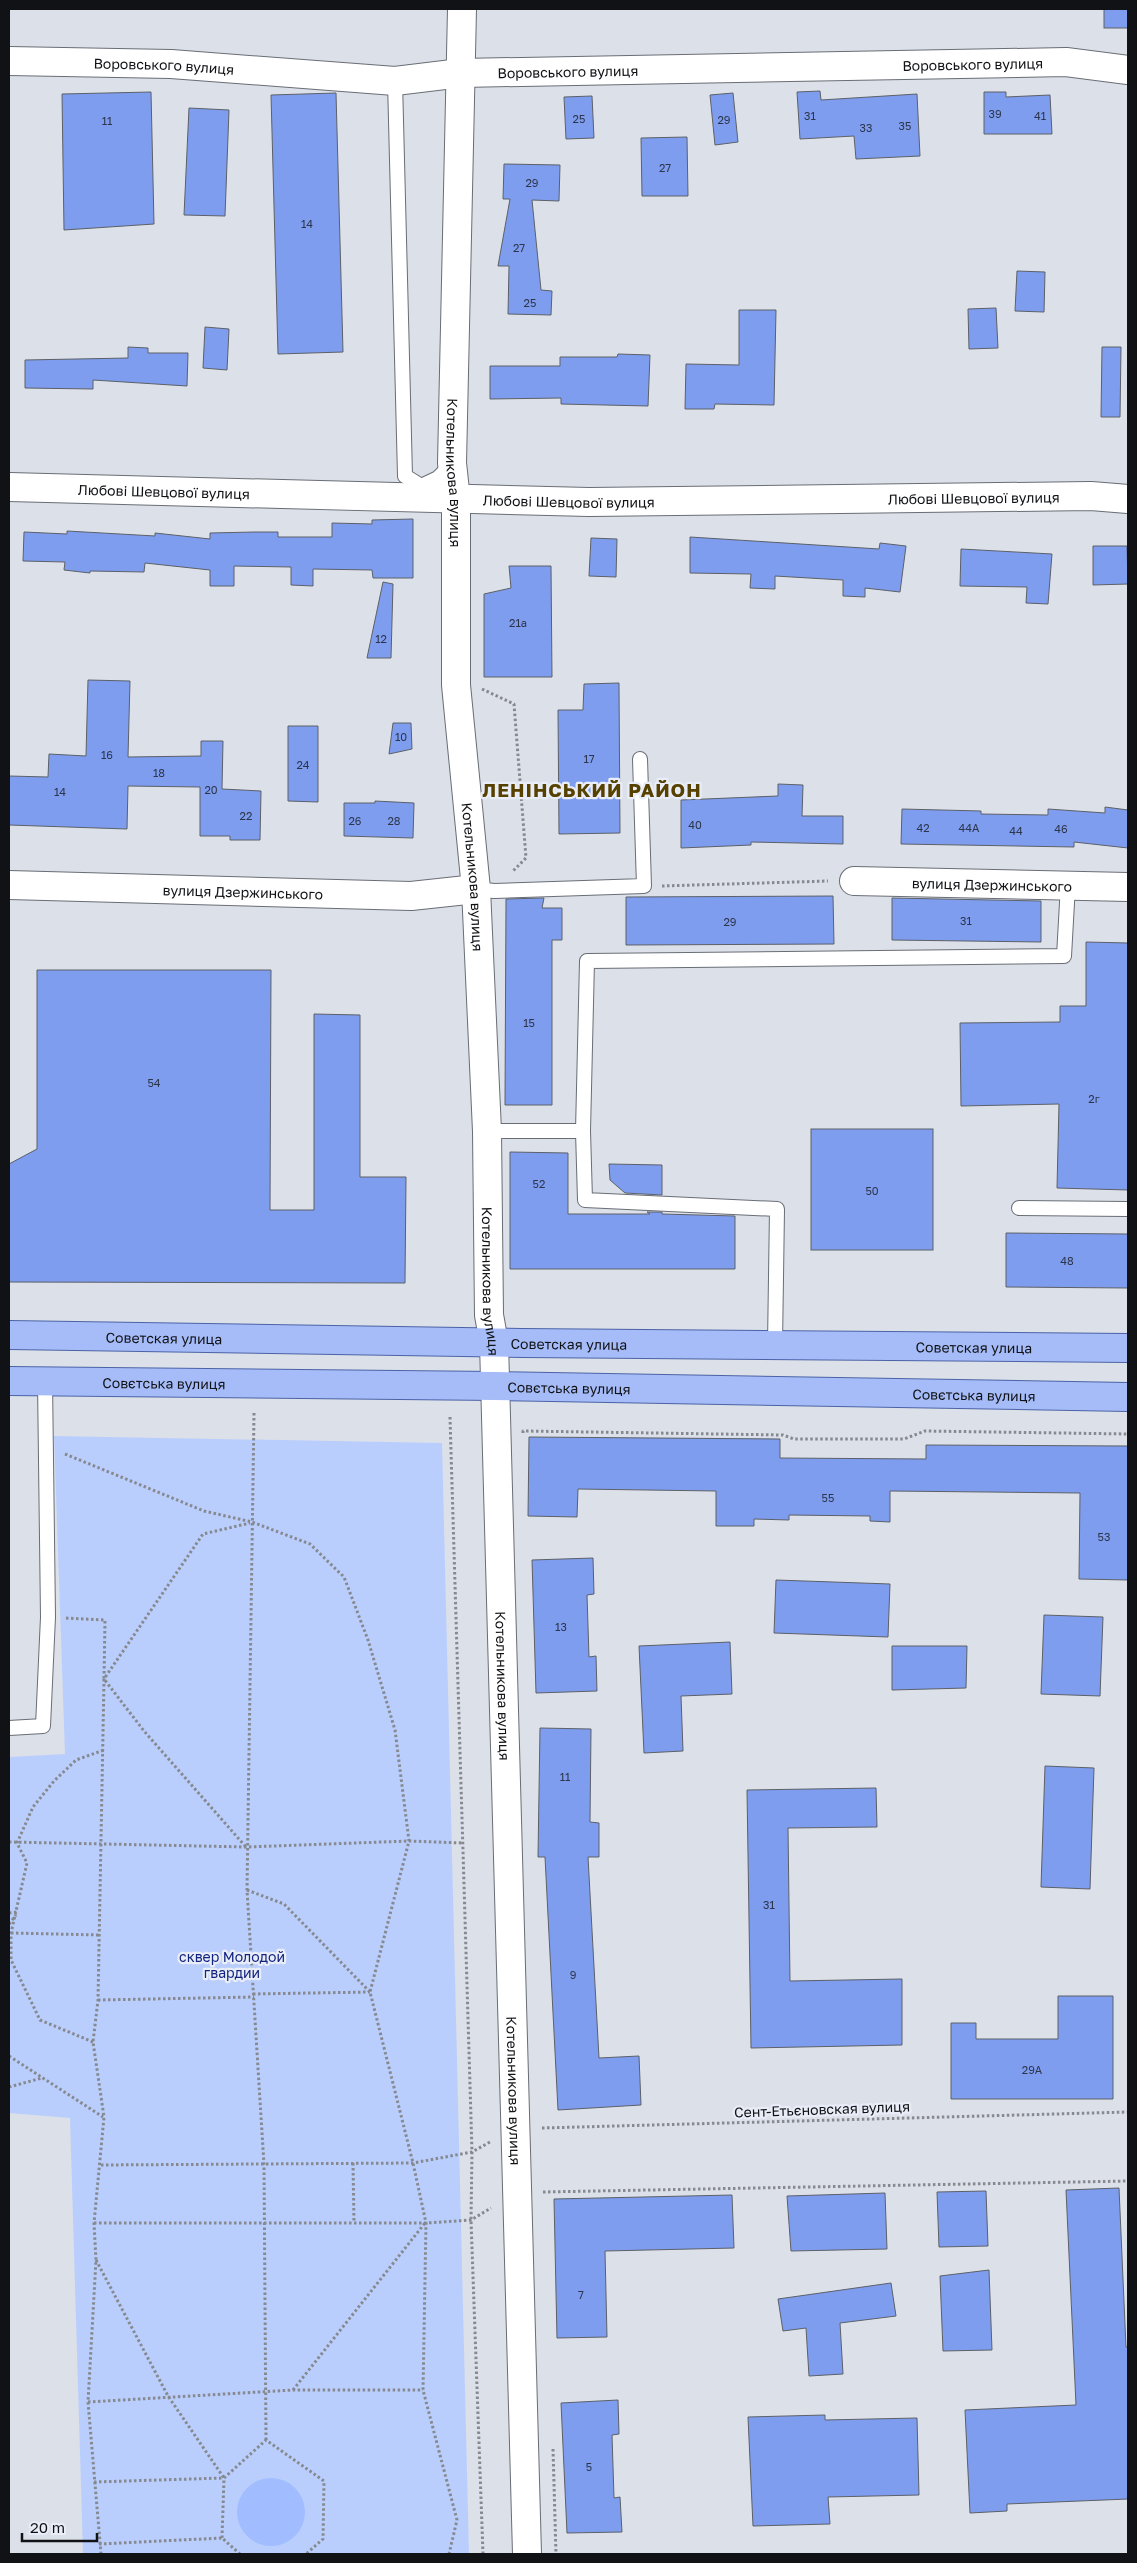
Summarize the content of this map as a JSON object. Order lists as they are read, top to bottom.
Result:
{
  "streets": {
    "main road": ["Советская улица", "Совєтська вулиця"],
    "street": [
      "Воровського вулиця",
      "Котельникова вулиця",
      "Любові Шевцової вулиця",
      "вулиця Дзержинського"
    ],
    "path": ["Сент-Етьєновская вулиця"]
  },
  "crossings": [
    ["Воровського вулиця", "Котельникова вулиця"],
    ["Котельникова вулиця", "Любові Шевцової вулиця"],
    ["Котельникова вулиця", "вулиця Дзержинського"],
    ["Котельникова вулиця", "Советская улица"],
    ["Котельникова вулиця", "Совєтська вулиця"],
    ["Котельникова вулиця", "Сент-Етьєновская вулиця"]
  ],
  "districts": ["ЛЕНІНСЬКИЙ РАЙОН"],
  "parks": ["сквер Молодой гвардии"],
  "house_numbers": [
    "39",
    "31",
    "41",
    "25",
    "29",
    "11",
    "35",
    "33",
    "27",
    "29",
    "14",
    "27",
    "25",
    "21а",
    "12",
    "10",
    "16",
    "17",
    "24",
    "18",
    "20",
    "14",
    "22",
    "26",
    "28",
    "40",
    "42",
    "44А",
    "46",
    "44",
    "31",
    "29",
    "15",
    "54",
    "2г",
    "52",
    "50",
    "48",
    "55",
    "53",
    "13",
    "11",
    "31",
    "9",
    "29А",
    "7",
    "5"
  ],
  "scale_bar": "20 m"
}
